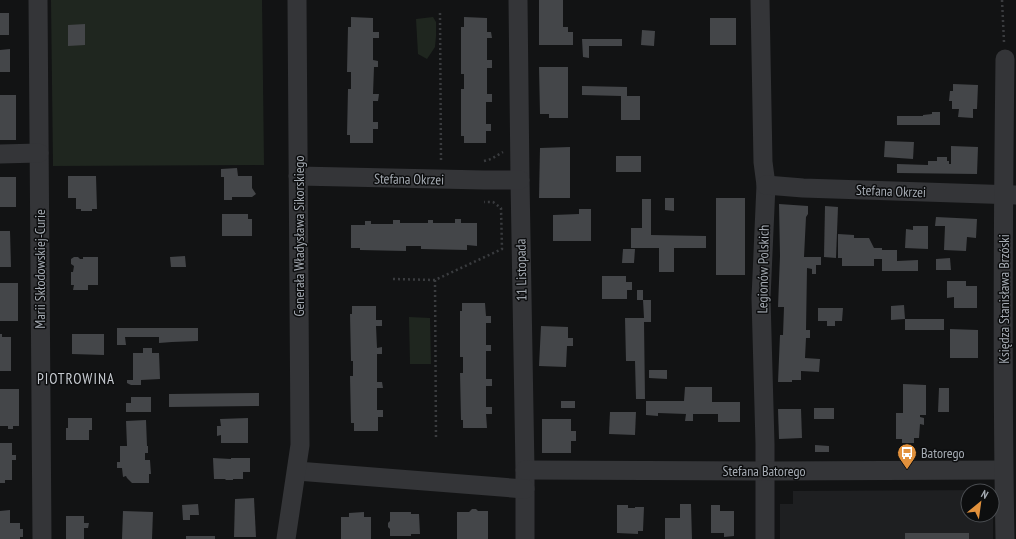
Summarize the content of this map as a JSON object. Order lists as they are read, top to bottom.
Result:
{
  "streets": {
    "street": [
      "Stefana Okrzei",
      "Generała Władysława Sikorskiego",
      "Marii Skłodowskiej-Curie",
      "Legionów Polskich",
      "11 Listopada",
      "Księdza Stanisława Brzóski",
      "Stefana Batorego"
    ]
  },
  "crossings": [
    ["Stefana Okrzei", "Generała Władysława Sikorskiego"],
    ["Stefana Okrzei", "Legionów Polskich"],
    ["Stefana Okrzei", "11 Listopada"],
    ["Stefana Okrzei", "Księdza Stanisława Brzóski"],
    ["Legionów Polskich", "Stefana Batorego"],
    ["11 Listopada", "Stefana Batorego"],
    ["Księdza Stanisława Brzóski", "Stefana Batorego"]
  ],
  "districts": ["PIOTROWINA"],
  "places": {
    "bus stop": ["Batorego"]
  },
  "north": "top right"
}
